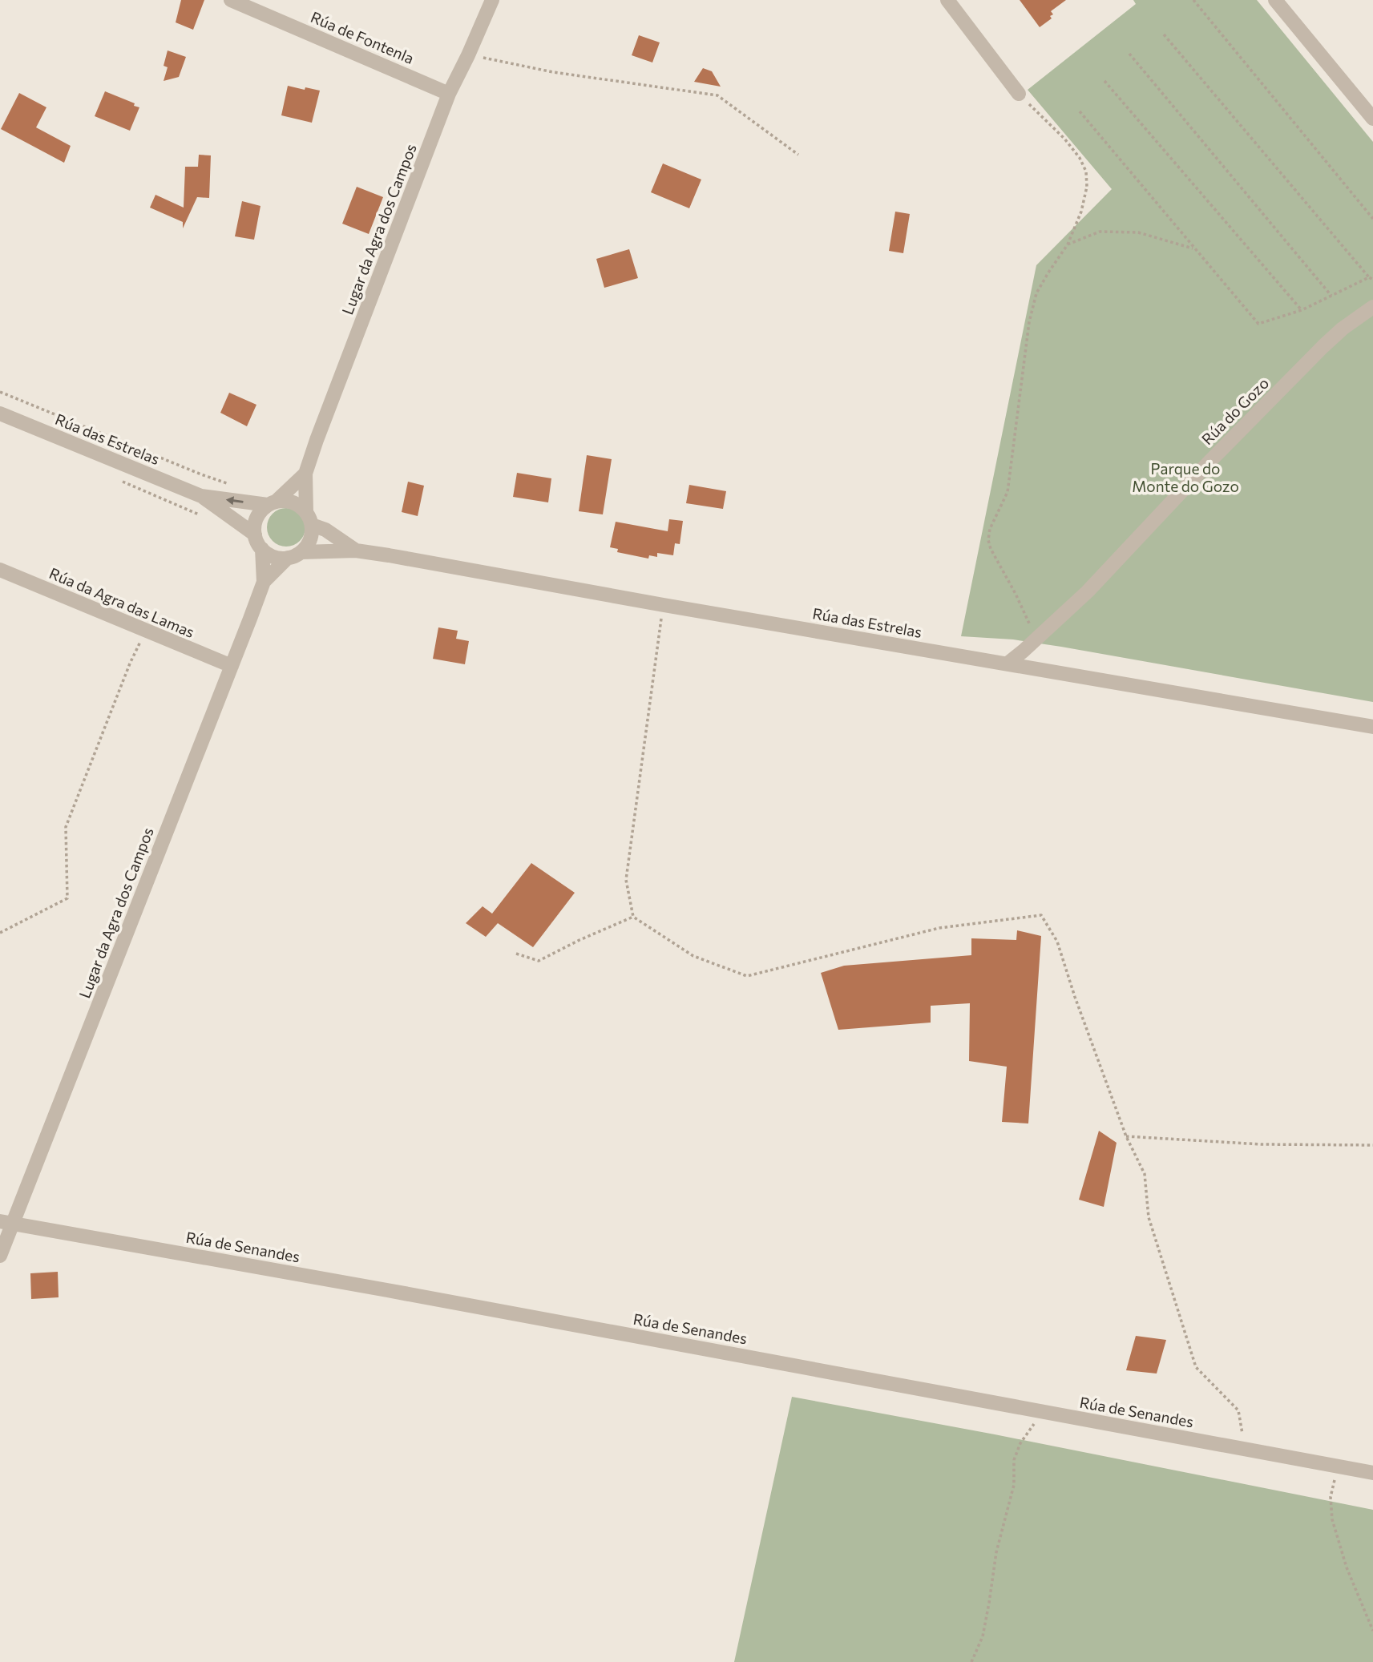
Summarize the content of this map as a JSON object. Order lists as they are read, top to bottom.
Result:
{
  "streets": {
    "street": [
      "Rúa de Fontenla",
      "Lugar da Agra dos Campos",
      "Rúa do Gozo",
      "Rúa das Estrelas",
      "Rúa da Agra das Lamas",
      "Rúa de Senandes"
    ]
  },
  "crossings": [
    ["Rúa de Fontenla", "Lugar da Agra dos Campos"],
    ["Lugar da Agra dos Campos", "Rúa das Estrelas"],
    ["Lugar da Agra dos Campos", "Rúa da Agra das Lamas"],
    ["Lugar da Agra dos Campos", "Rúa de Senandes"],
    ["Rúa do Gozo", "Rúa das Estrelas"]
  ],
  "parks": ["Parque do Monte do Gozo"]
}
